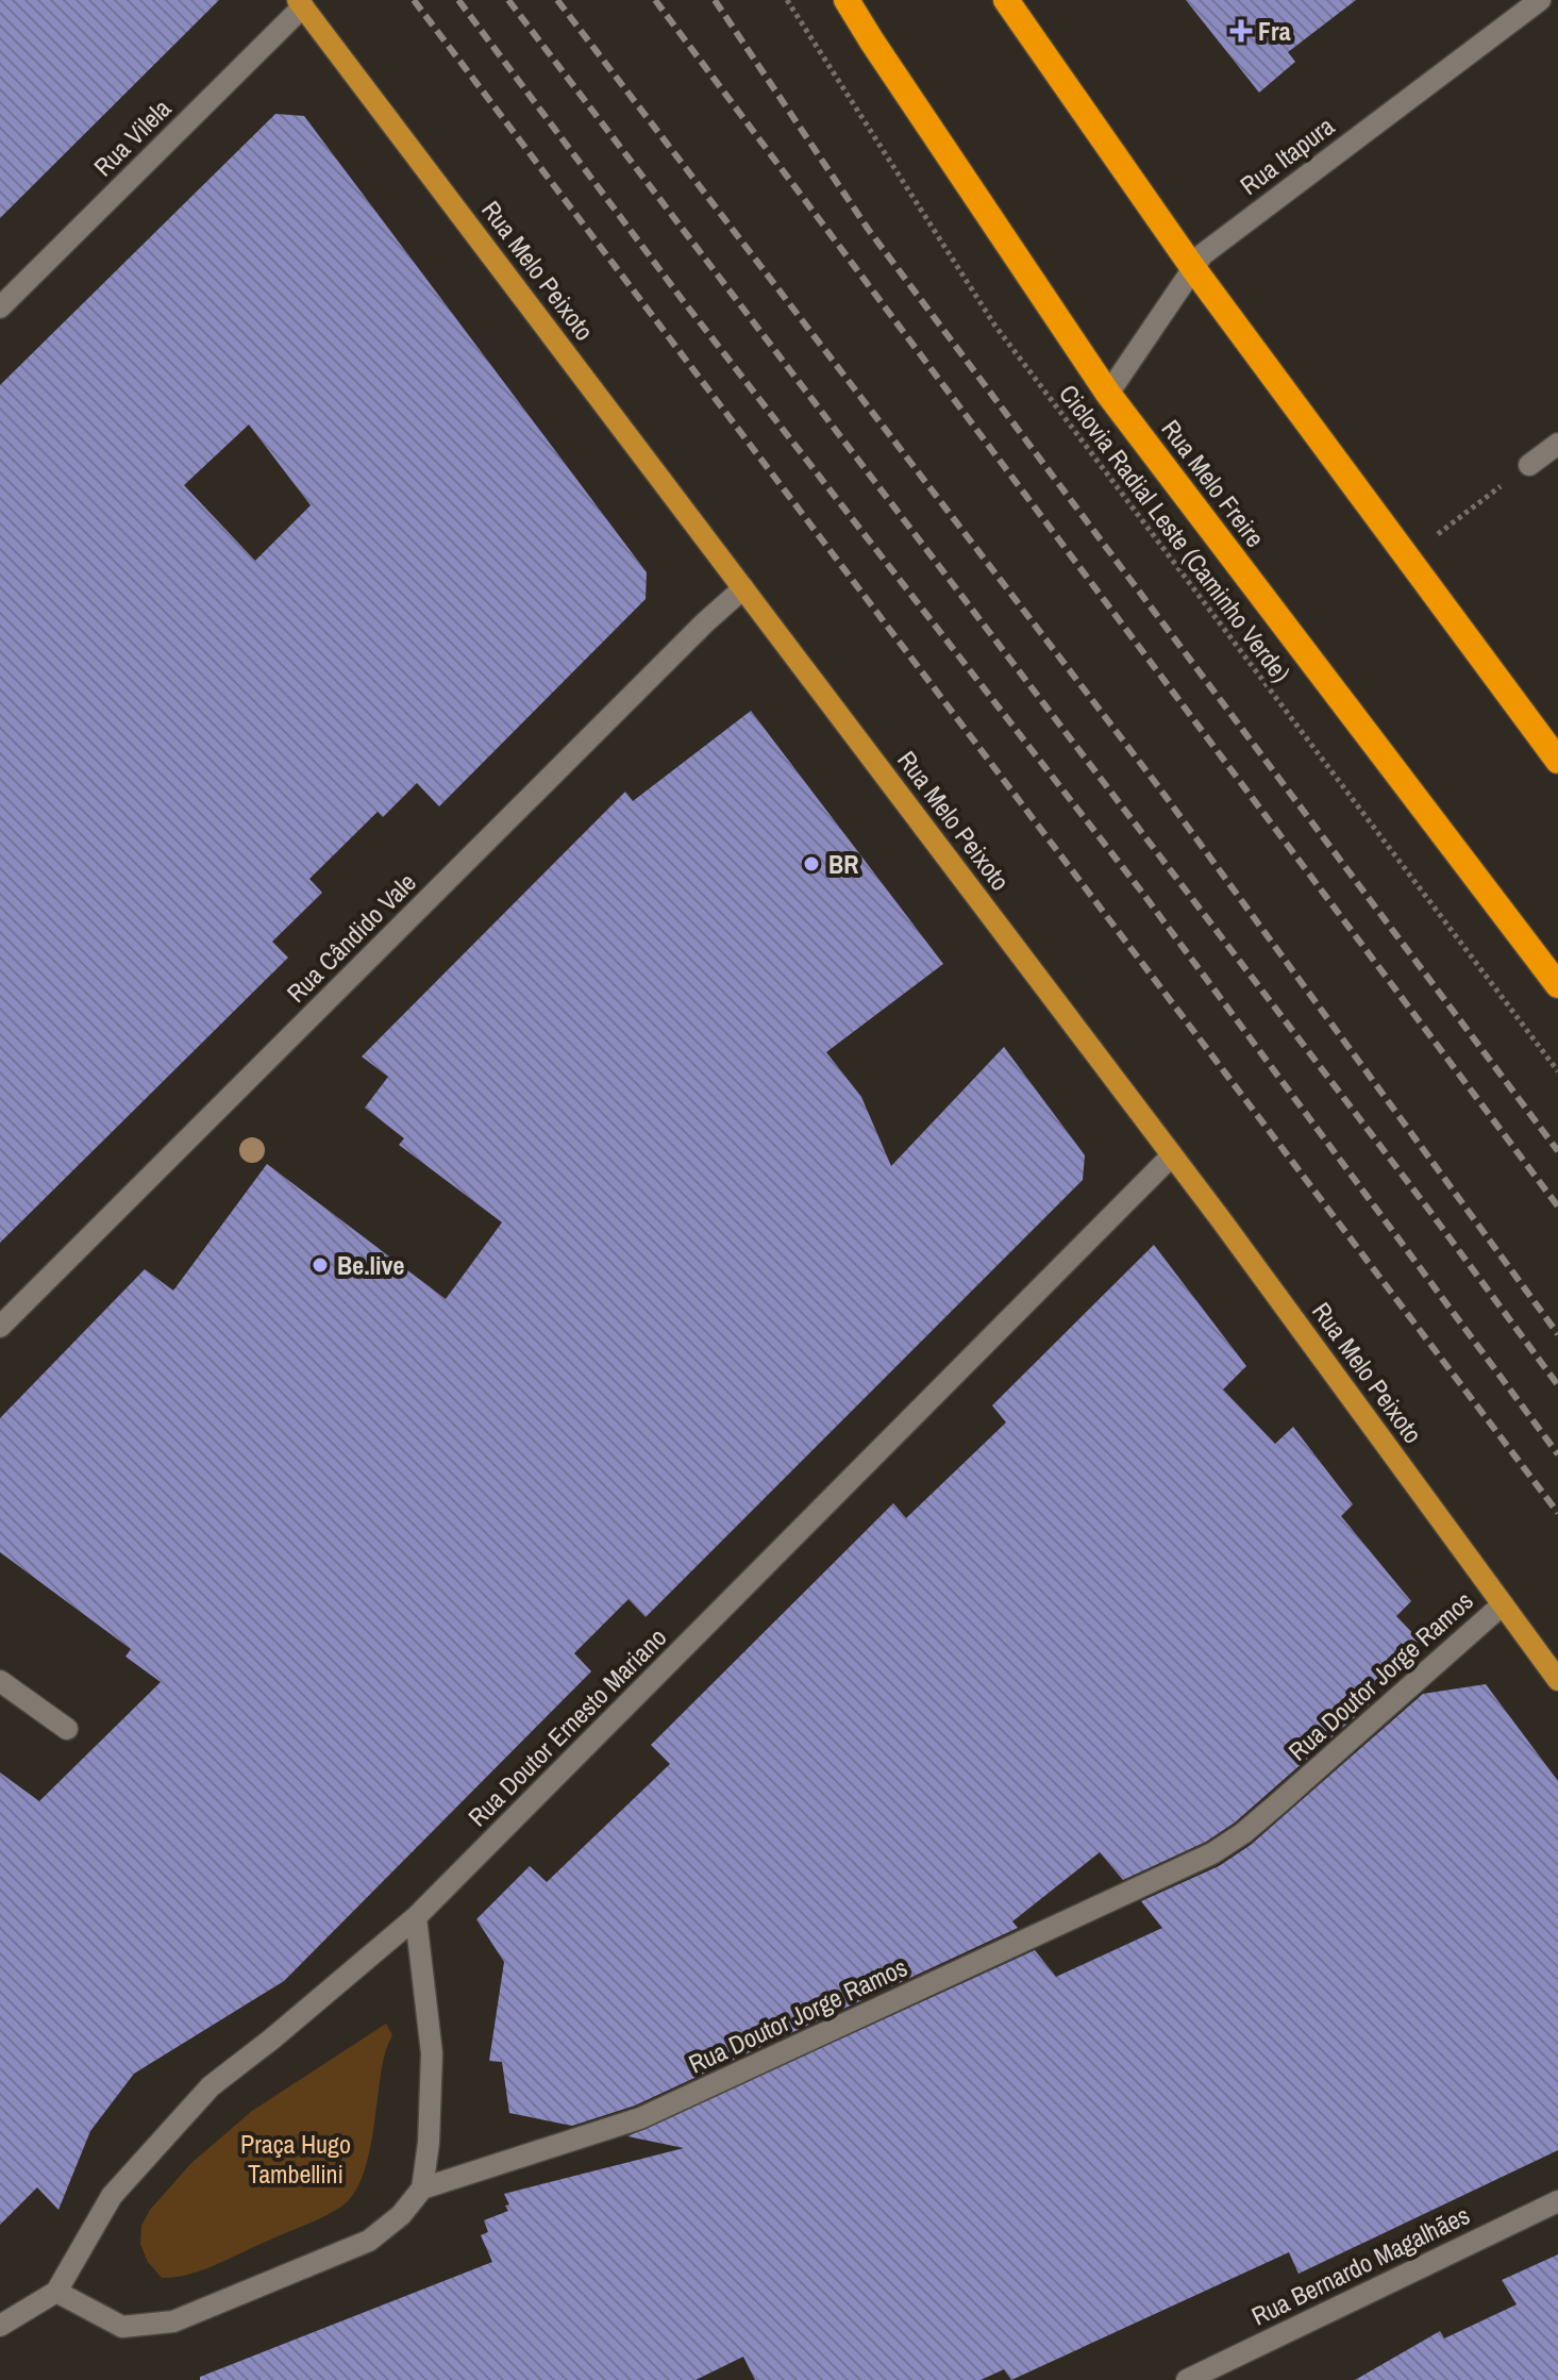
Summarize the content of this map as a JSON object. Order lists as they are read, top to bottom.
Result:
{
  "streets": {
    "highway": ["Rua Melo Freire"],
    "main road": ["Rua Melo Peixoto"],
    "street": [
      "Rua Vilela",
      "Rua Itapura",
      "Rua Cândido Vale",
      "Rua Doutor Jorge Ramos",
      "Rua Doutor Ernesto Mariano",
      "Rua Bernardo Magalhães"
    ],
    "path": ["Ciclovia Radial Leste (Caminho Verde)"]
  },
  "crossings": [
    ["Rua Vilela", "Rua Melo Peixoto"],
    ["Rua Itapura", "Rua Melo Freire"],
    ["Rua Melo Peixoto", "Rua Cândido Vale"],
    ["Rua Melo Peixoto", "Rua Doutor Jorge Ramos"],
    ["Rua Melo Peixoto", "Rua Doutor Ernesto Mariano"]
  ],
  "parks": ["Praça Hugo Tambellini"],
  "places": {
    "health": ["Fra"],
    "other": ["BR", "Be.live"]
  }
}
